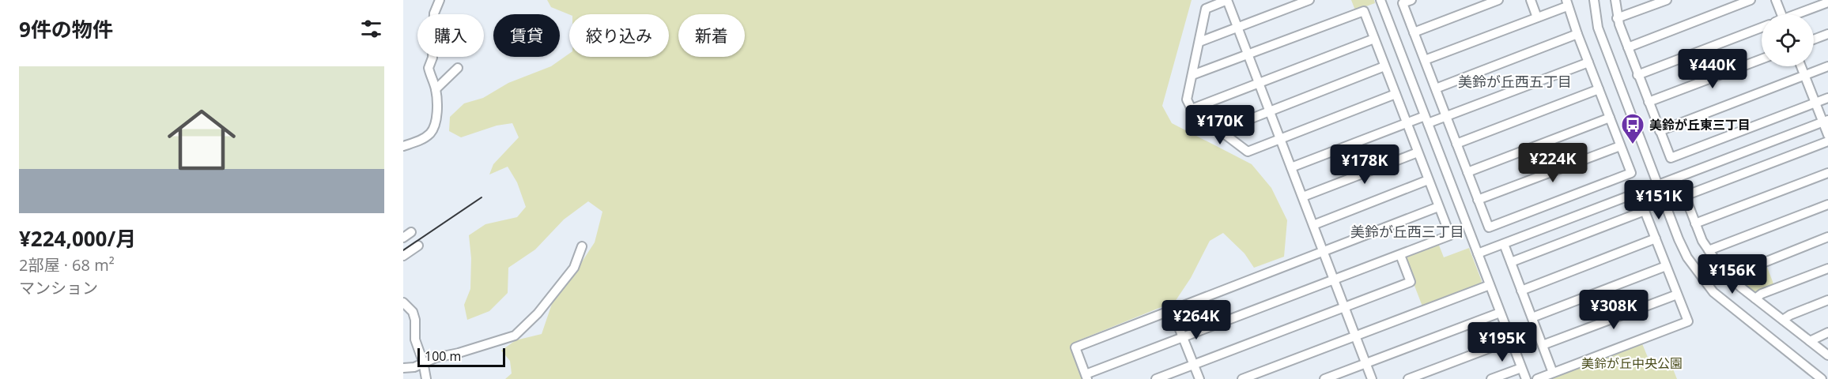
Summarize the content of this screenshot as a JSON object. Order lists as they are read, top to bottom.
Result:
{
  "districts": ["美鈴が丘西五丁目", "美鈴が丘西三丁目"],
  "parks": ["美鈴が丘中央公園"],
  "places": {
    "bus stop": ["美鈴が丘東三丁目"]
  },
  "scale_bar": "100 m",
  "page": {
    "heading": "9件の物件",
    "chip": [
      "購入",
      "賃貸",
      "絞り込み",
      "新着"
    ],
    "price": [
      "¥440K",
      "¥170K",
      "¥224K",
      "¥178K",
      "¥151K",
      "¥156K",
      "¥308K",
      "¥264K",
      "¥195K"
    ],
    "list": [
      {
        "name": "¥224,000/月",
        "note": "2部屋 · 68 m² · マンション"
      }
    ],
    "scale": "100 m"
  }
}
